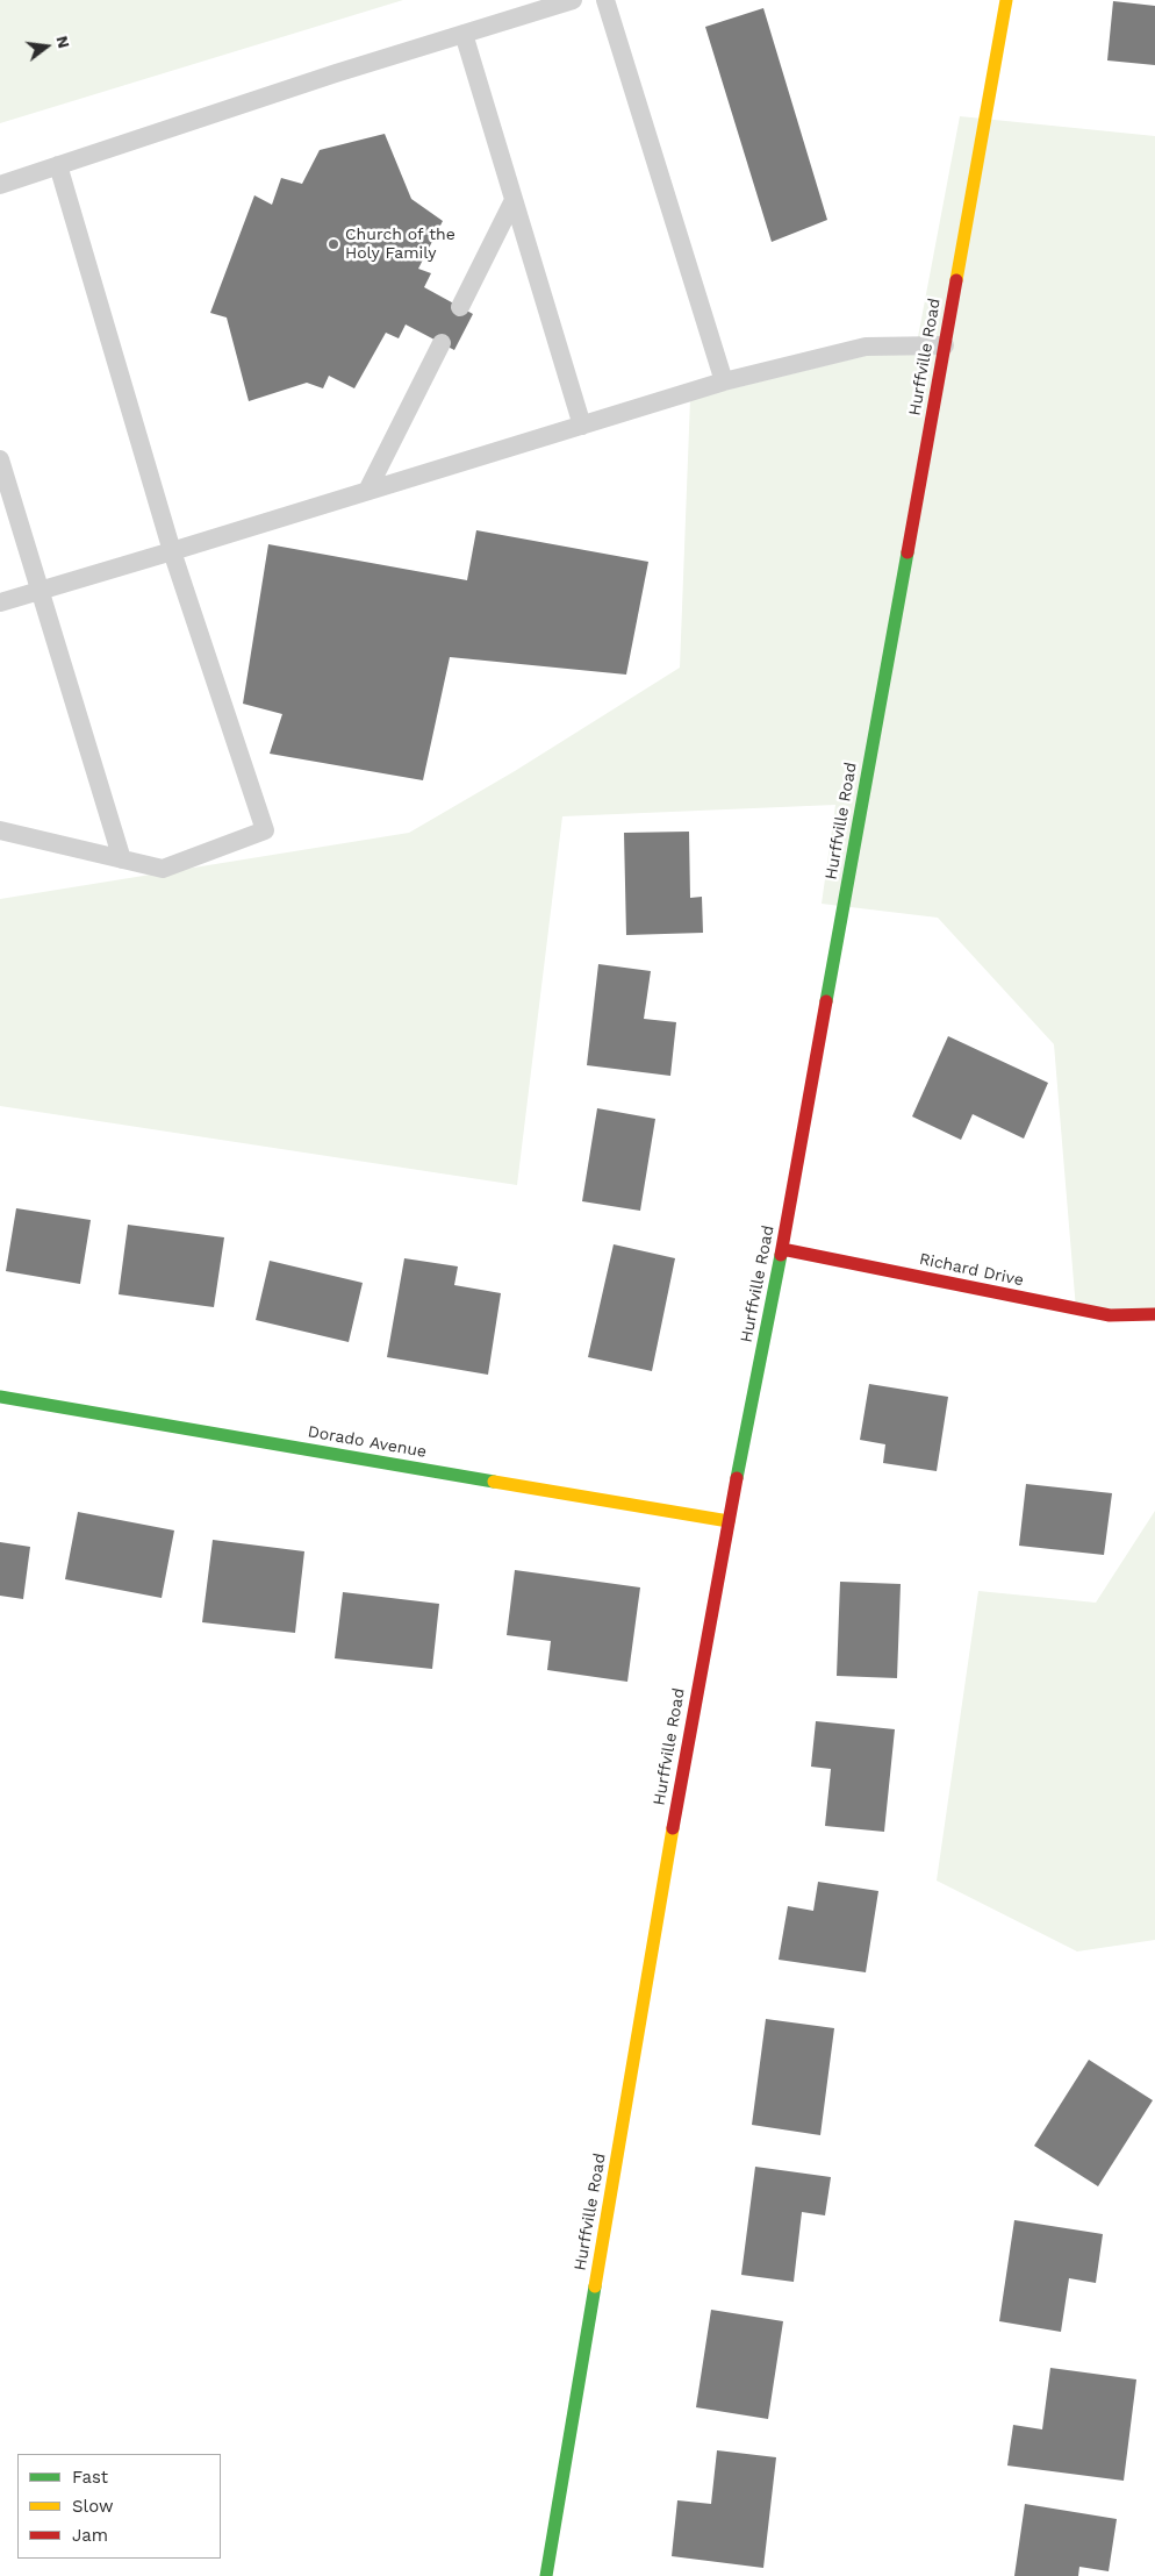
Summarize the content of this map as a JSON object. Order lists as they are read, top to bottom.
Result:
{
  "streets": {
    "street": ["Hurffville Road", "Richard Drive", "Dorado Avenue"]
  },
  "crossings": [
    ["Hurffville Road", "Richard Drive"],
    ["Hurffville Road", "Dorado Avenue"]
  ],
  "places": ["Church of the Holy Family"],
  "legend": ["Fast", "Slow", "Jam"],
  "north": "right"
}
